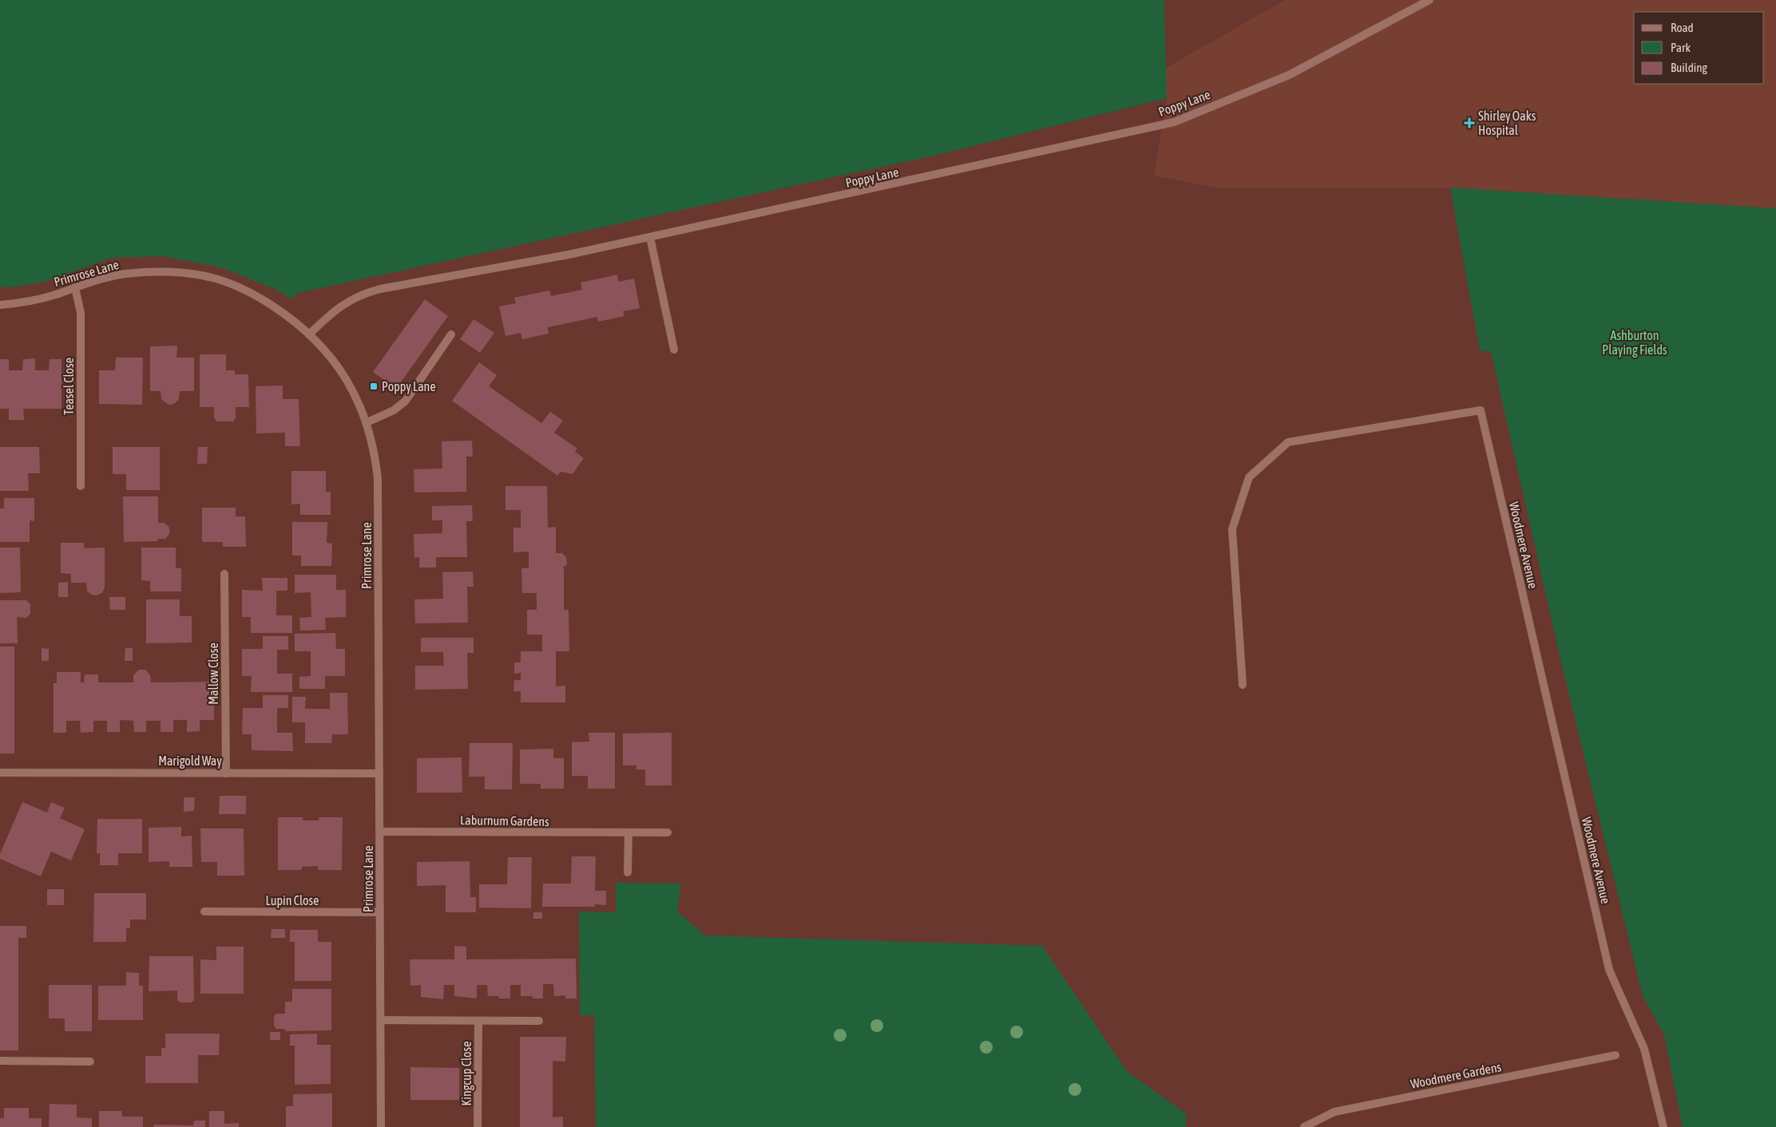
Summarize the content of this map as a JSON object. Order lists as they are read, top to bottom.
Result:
{
  "streets": {
    "street": [
      "Poppy Lane",
      "Primrose Lane",
      "Teasel Close",
      "Woodmere Avenue",
      "Mallow Close",
      "Marigold Way",
      "Laburnum Gardens",
      "Lupin Close",
      "Kingcup Close",
      "Woodmere Gardens"
    ]
  },
  "crossings": [
    ["Poppy Lane", "Primrose Lane"],
    ["Primrose Lane", "Teasel Close"],
    ["Primrose Lane", "Marigold Way"],
    ["Primrose Lane", "Laburnum Gardens"],
    ["Primrose Lane", "Lupin Close"],
    ["Mallow Close", "Marigold Way"]
  ],
  "parks": ["Ashburton Playing Fields"],
  "places": {
    "health": ["Shirley Oaks Hospital"],
    "transit": ["Poppy Lane"]
  },
  "legend": ["Road", "Park", "Building"]
}
